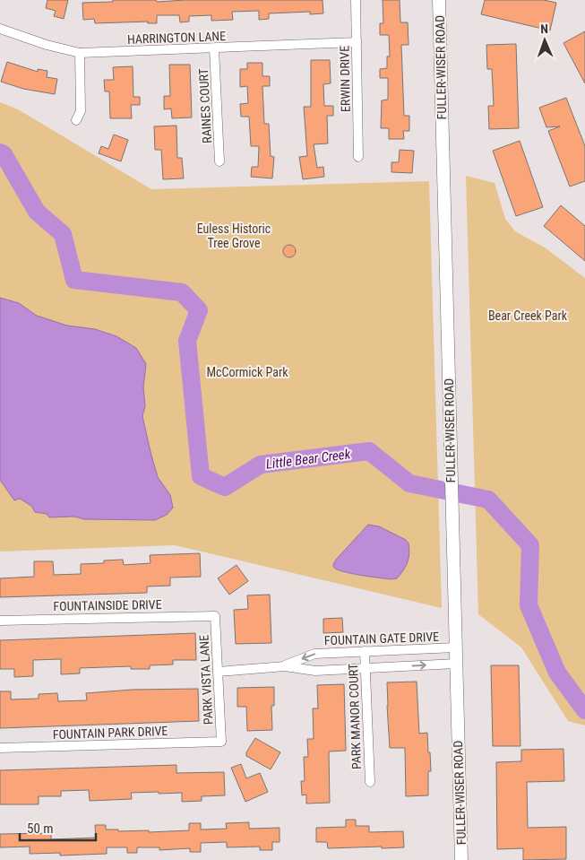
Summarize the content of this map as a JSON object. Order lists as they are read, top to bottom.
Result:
{
  "streets": {
    "street": [
      "HARRINGTON LANE",
      "FULLER-WISER ROAD",
      "ERWIN DRIVE",
      "RAINES COURT",
      "FOUNTAINSIDE DRIVE",
      "FOUNTAIN GATE DRIVE",
      "PARK VISTA LANE",
      "PARK MANOR COURT",
      "FOUNTAIN PARK DRIVE"
    ]
  },
  "crossings": [
    ["HARRINGTON LANE", "ERWIN DRIVE"],
    ["HARRINGTON LANE", "RAINES COURT"],
    ["FULLER-WISER ROAD", "FOUNTAIN GATE DRIVE"],
    ["FOUNTAINSIDE DRIVE", "PARK VISTA LANE"],
    ["FOUNTAIN GATE DRIVE", "PARK VISTA LANE"],
    ["FOUNTAIN GATE DRIVE", "PARK MANOR COURT"],
    ["PARK VISTA LANE", "FOUNTAIN PARK DRIVE"]
  ],
  "water": ["Little Bear Creek"],
  "parks": ["Euless Historic Tree Grove", "Bear Creek Park", "McCormick Park"],
  "scale_bar": "50 m",
  "north": "top"
}
